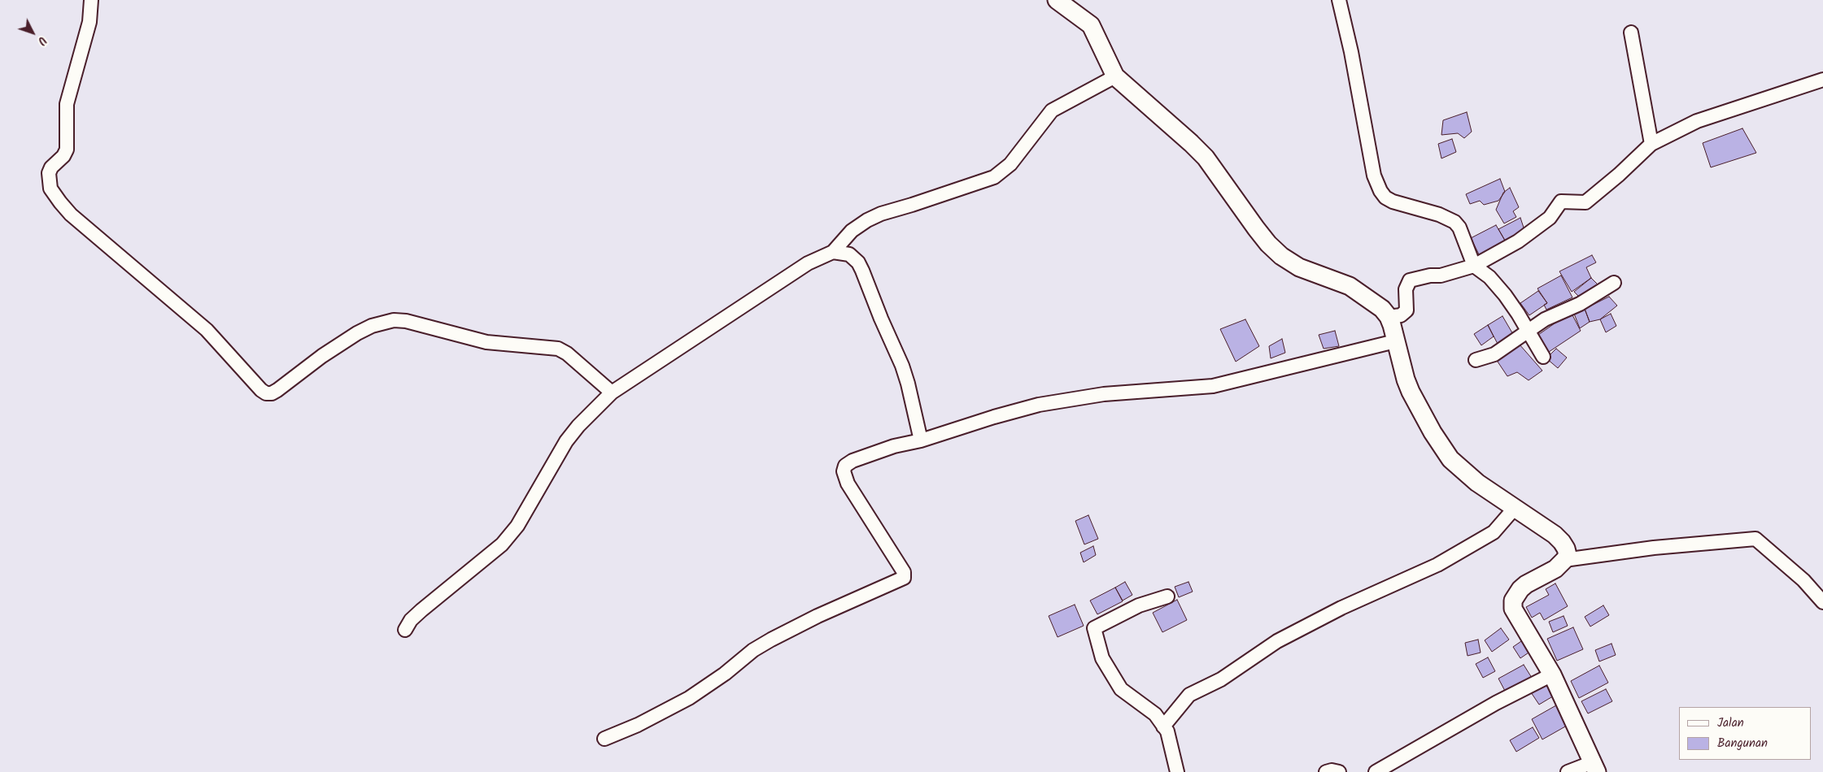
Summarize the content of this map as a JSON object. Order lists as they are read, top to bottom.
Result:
{
  "legend": ["Jalan", "Bangunan"],
  "north": "bottom right"
}
